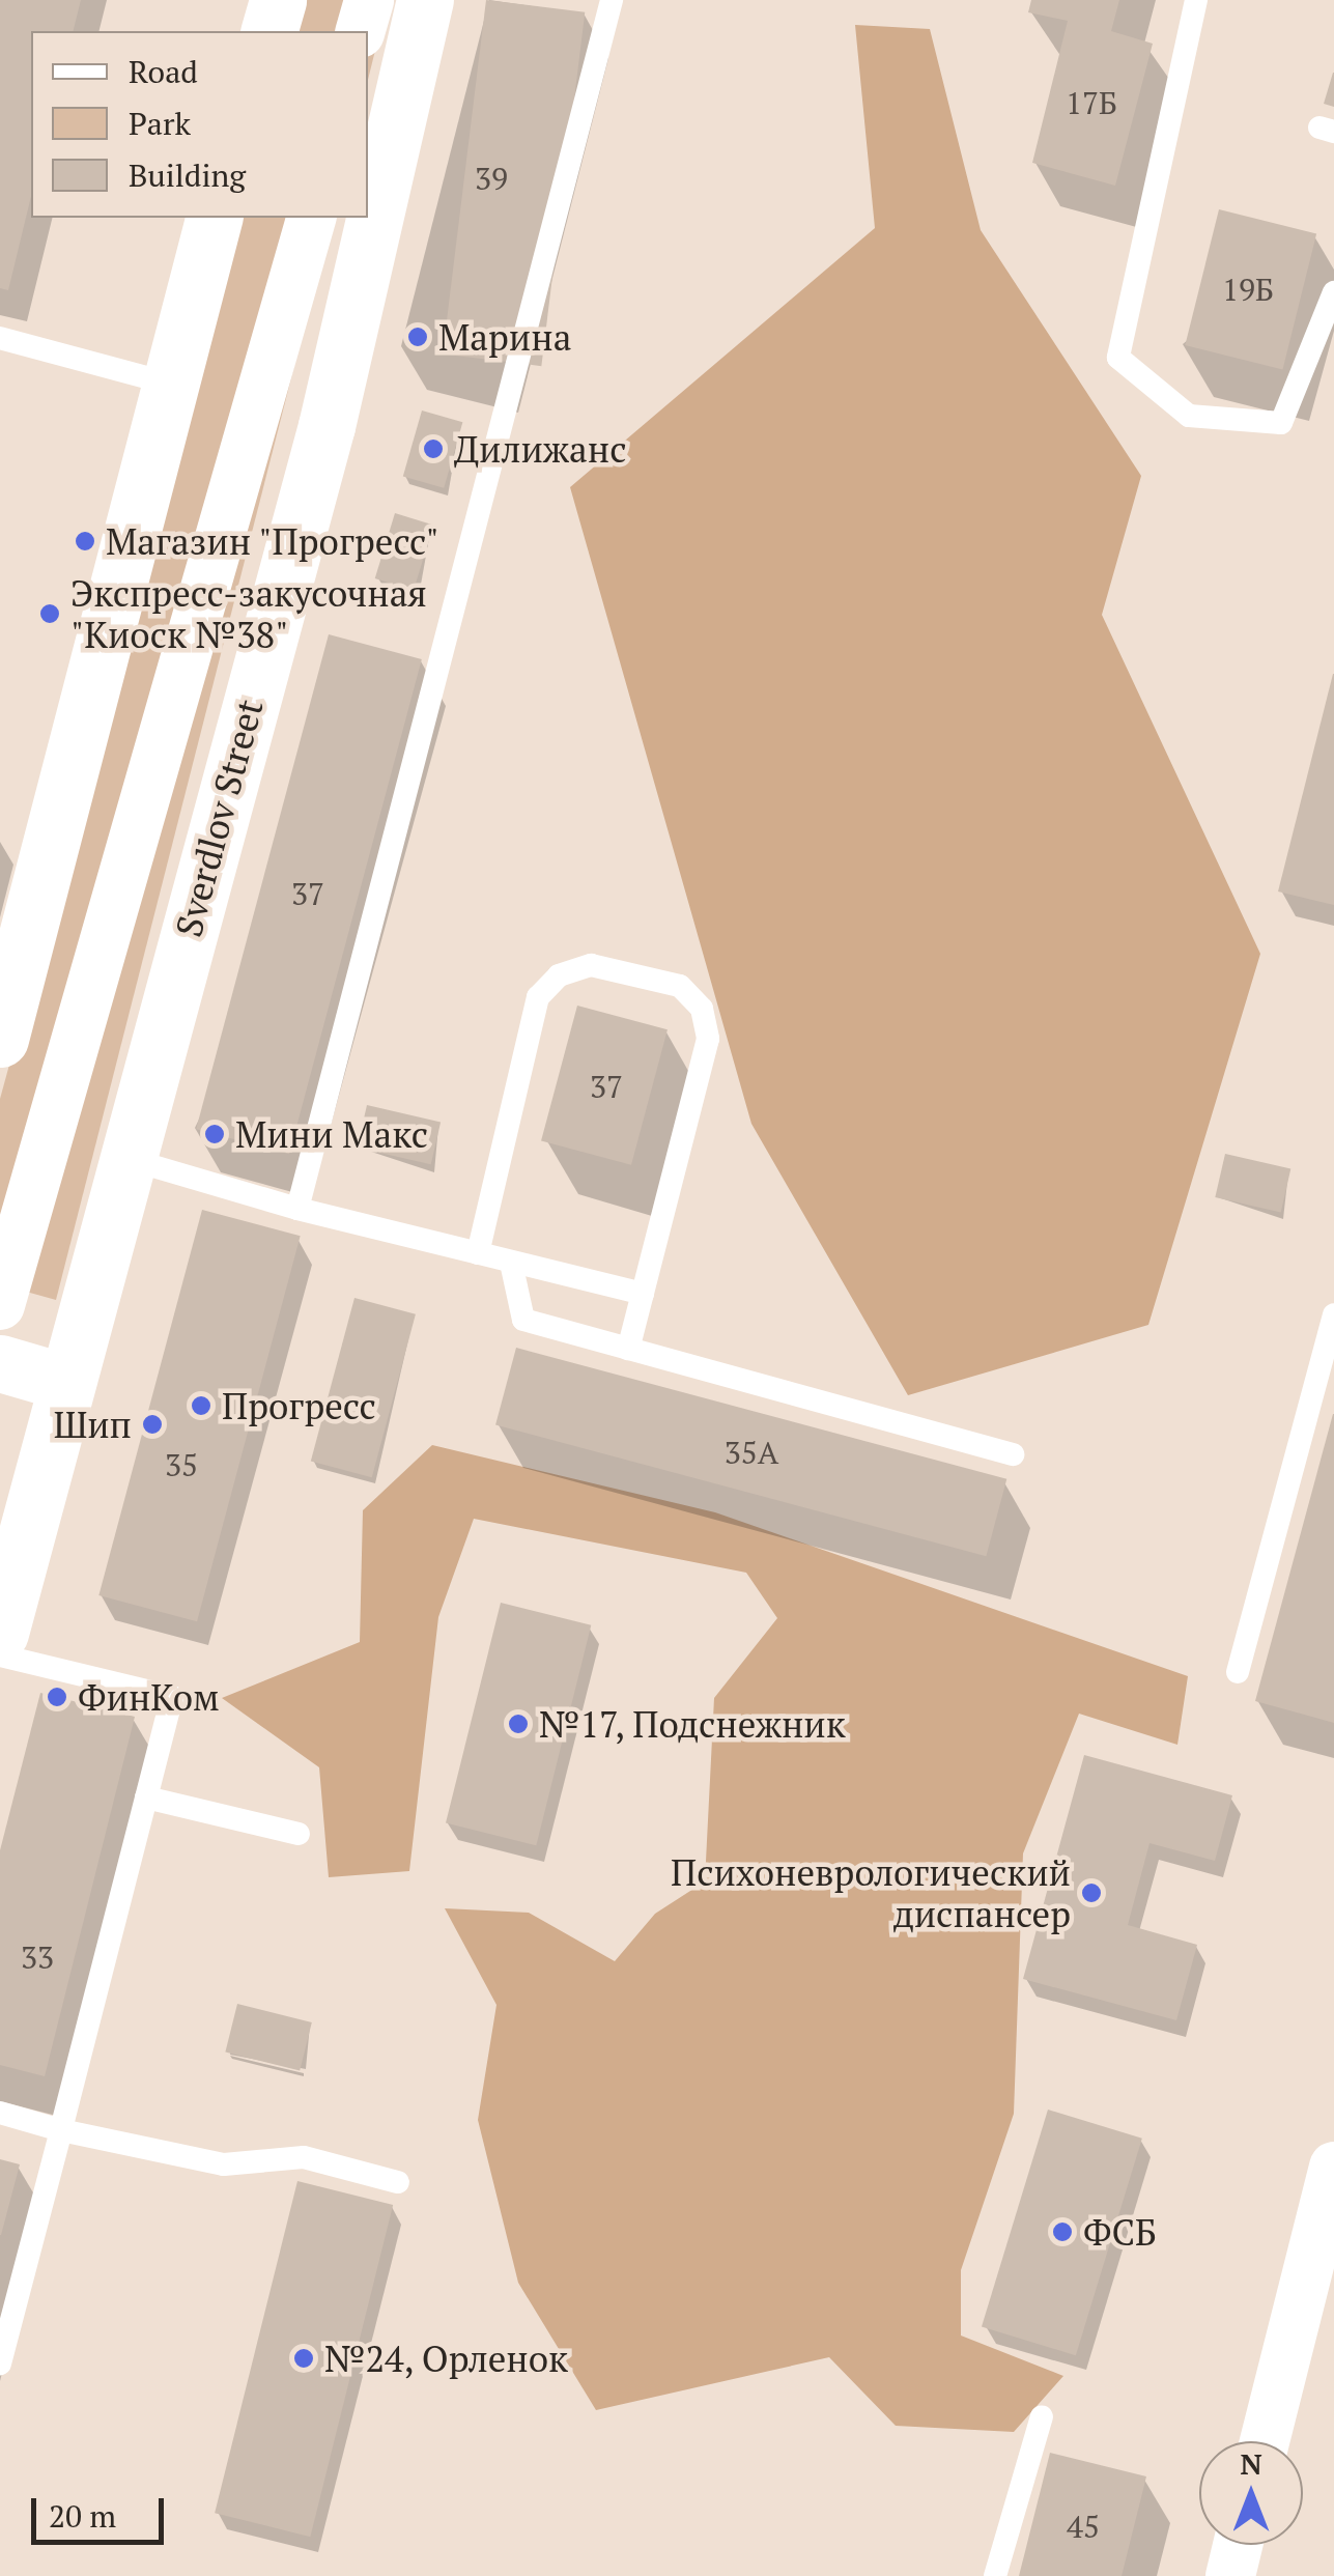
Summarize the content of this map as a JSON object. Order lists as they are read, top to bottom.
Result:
{
  "streets": {
    "street": ["Sverdlov Street"]
  },
  "places": [
    "Марина",
    "Дилижанс",
    "Магазин \"Прогресс\"",
    "Экспресс-закусочная \"Киоск №38\"",
    "Мини Макс",
    "Прогресс",
    "Шип",
    "ФинКом",
    "№17, Подснежник",
    "Психоневрологический диспансер",
    "ФСБ",
    "№24, Орленок"
  ],
  "house_numbers": [
    "17Б",
    "39",
    "19Б",
    "37",
    "37",
    "35А",
    "35",
    "33",
    "45"
  ],
  "legend": ["Road", "Park", "Building"],
  "scale_bar": "20 m",
  "north": "top"
}
